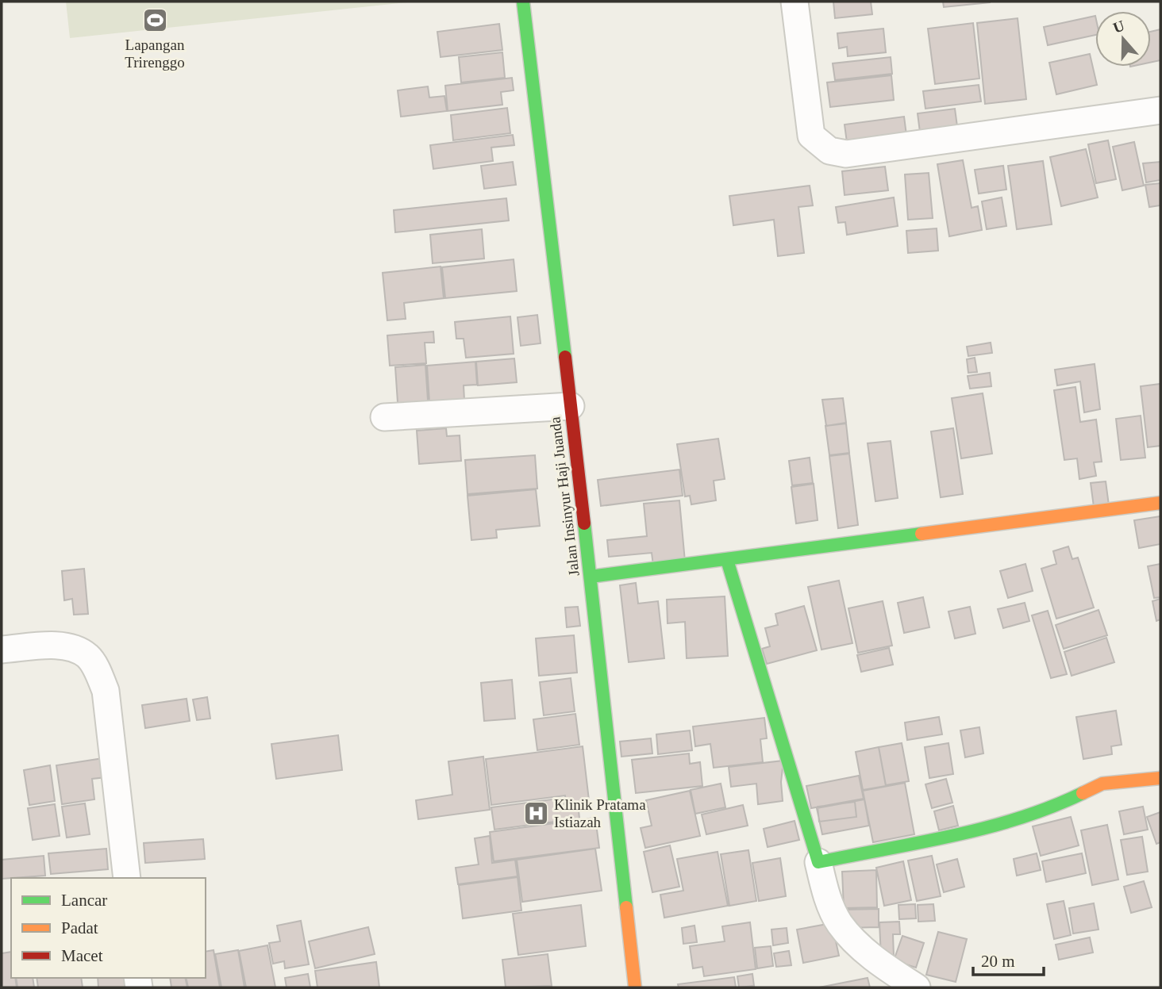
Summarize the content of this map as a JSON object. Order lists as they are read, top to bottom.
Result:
{
  "streets": {
    "street": ["Jalan Insinyur Haji Juanda"]
  },
  "places": {
    "sports": ["Lapangan Trirenggo"],
    "hospital": ["Klinik Pratama Istiazah"]
  },
  "legend": ["Lancar", "Padat", "Macet"],
  "scale_bar": "20 m",
  "north": "top"
}
